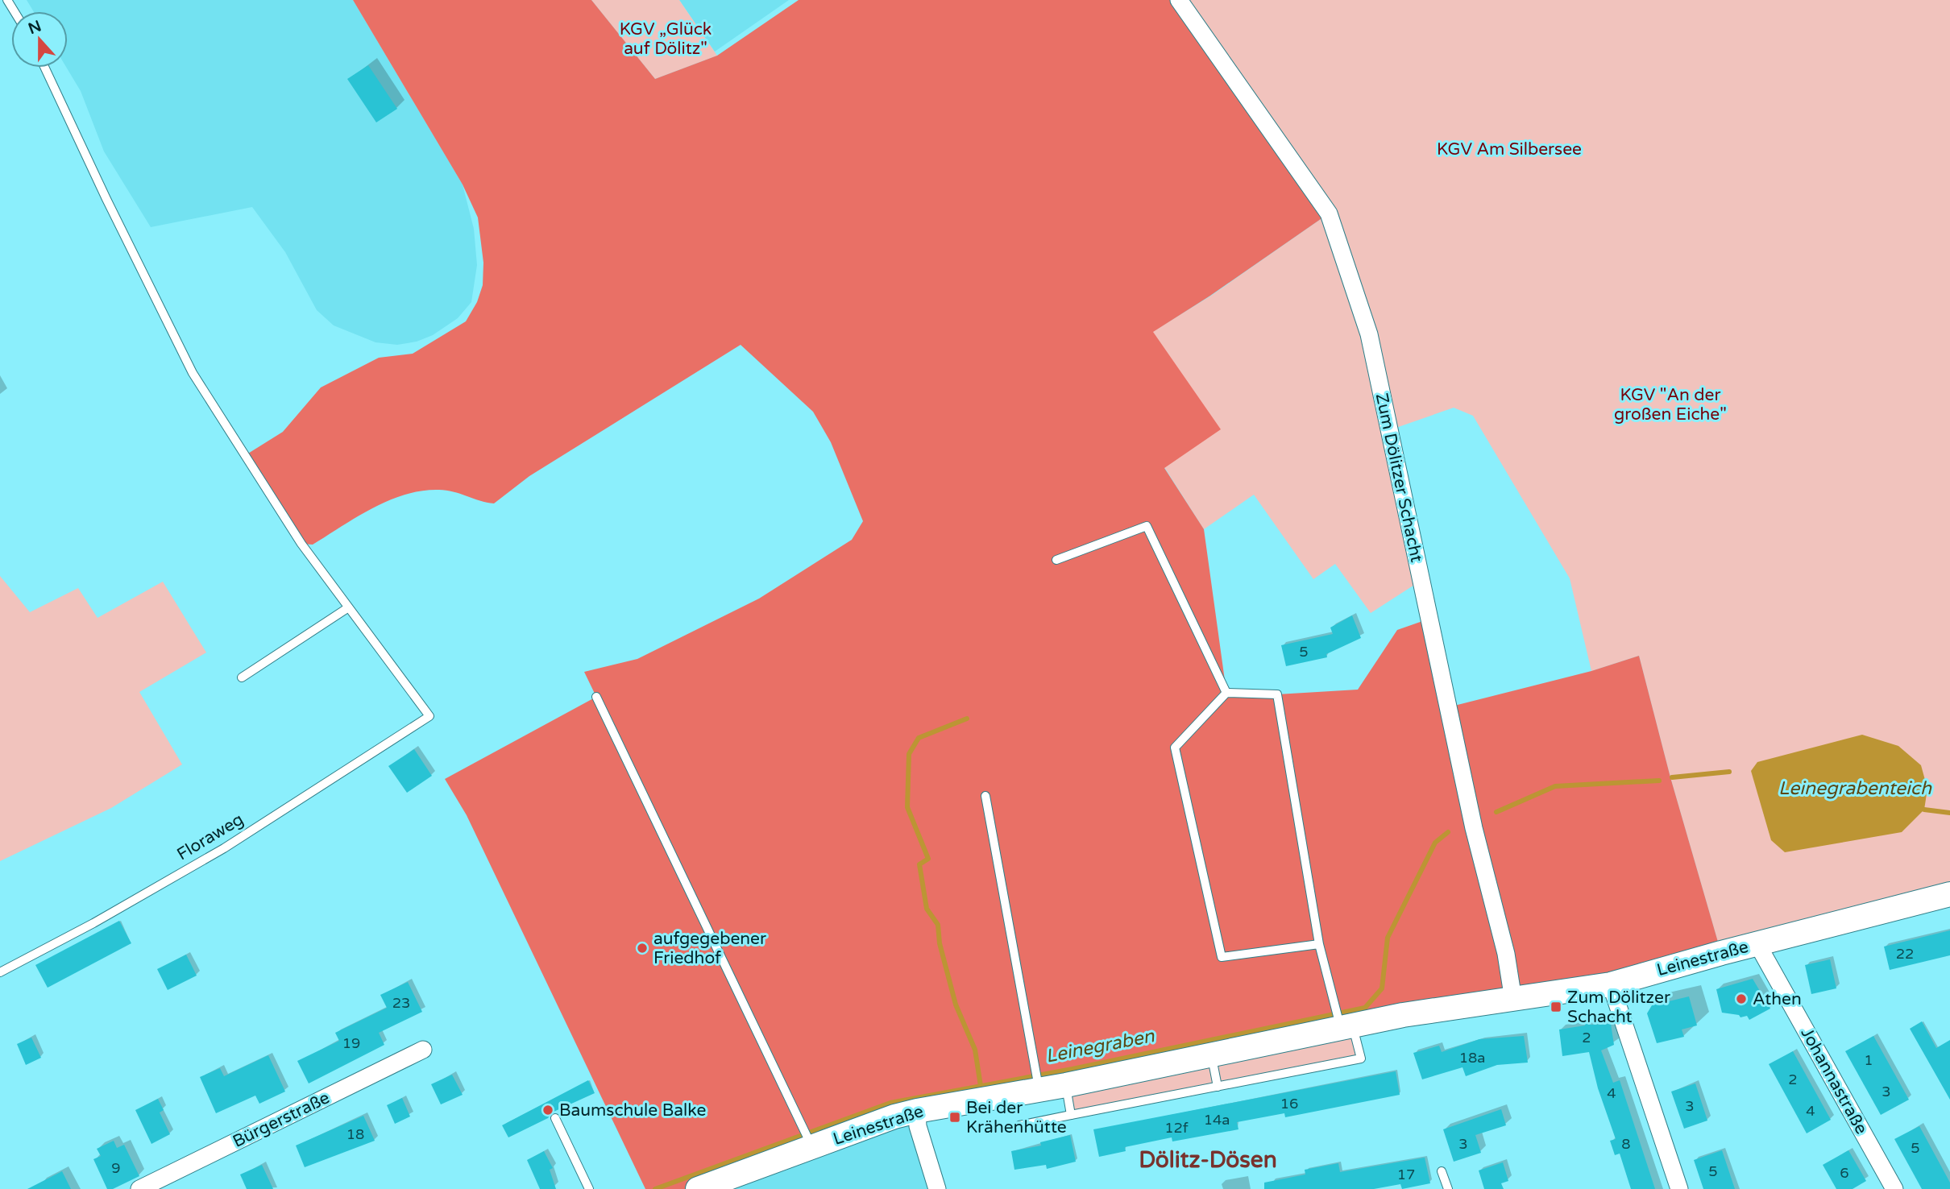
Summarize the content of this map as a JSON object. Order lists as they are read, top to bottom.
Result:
{
  "streets": {
    "main road": ["Leinestraße"],
    "street": ["Zum Dölitzer Schacht", "Johannastraße", "Bürgerstraße"],
    "lane": ["Floraweg"]
  },
  "crossings": [
    ["Zum Dölitzer Schacht", "Leinestraße"],
    ["Leinestraße", "Johannastraße"]
  ],
  "districts": ["Dölitz-Dösen"],
  "water": ["Leinegrabenteich", "Leinegraben"],
  "parks": ["KGV „Glück auf Dölitz\"", "KGV Am Silbersee", "KGV \"An der großen Eiche\""],
  "places": {
    "other": ["aufgegebener Friedhof", "Athen", "Baumschule Balke"],
    "transit": ["Zum Dölitzer Schacht", "Bei der Krähenhütte"]
  },
  "house_numbers": [
    "5",
    "22",
    "23",
    "2",
    "19",
    "18a",
    "1",
    "2",
    "3",
    "4",
    "16",
    "3",
    "4",
    "14a",
    "12f",
    "18",
    "3",
    "8",
    "5",
    "9",
    "5",
    "6",
    "17"
  ],
  "north": "top"
}
